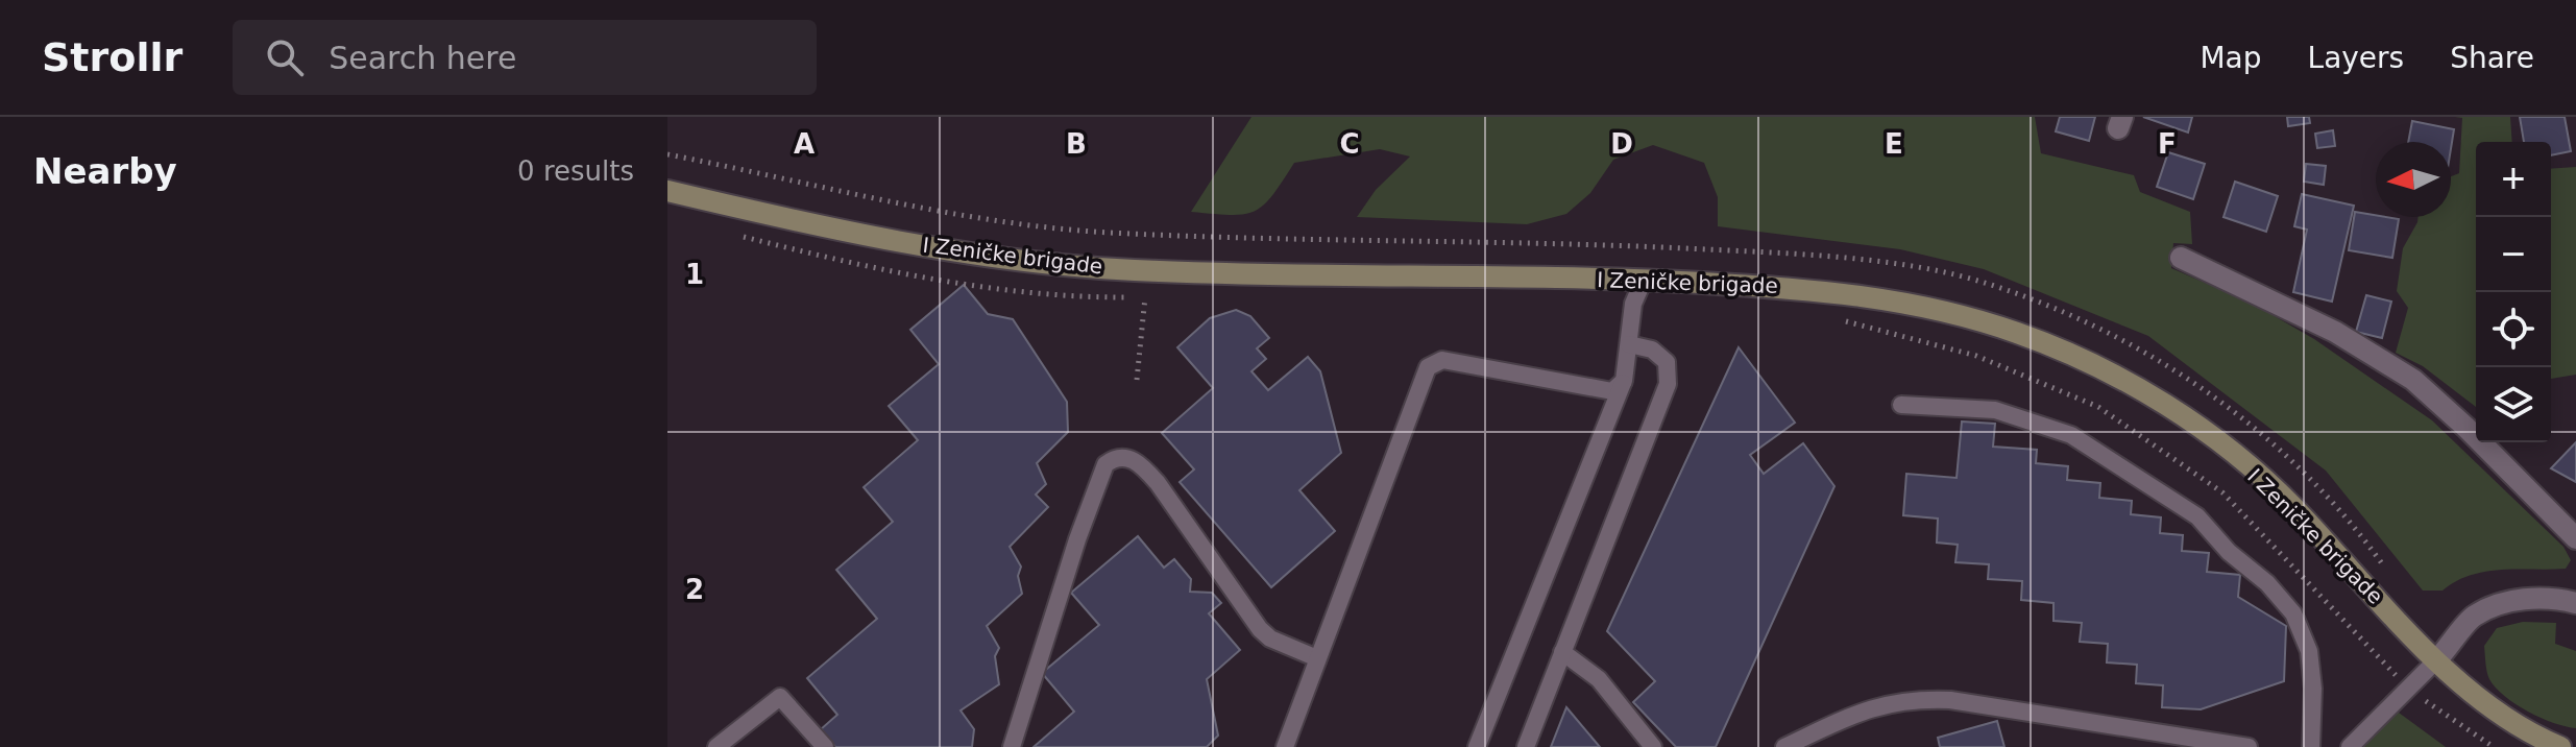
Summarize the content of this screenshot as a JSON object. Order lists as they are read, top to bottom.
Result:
{
  "streets": {
    "street": ["I Zeničke brigade"]
  },
  "north": "left",
  "page": {
    "header": "Strollr",
    "search": "Search here",
    "nav": ["Map", "Layers", "Share"],
    "heading": ["Nearby", "0 results"],
    "map_buttons": ["+", "−"]
  },
  "grid": {
    "columns": [
      "A",
      "B",
      "C",
      "D",
      "E",
      "F"
    ],
    "rows": ["1", "2"]
  }
}
